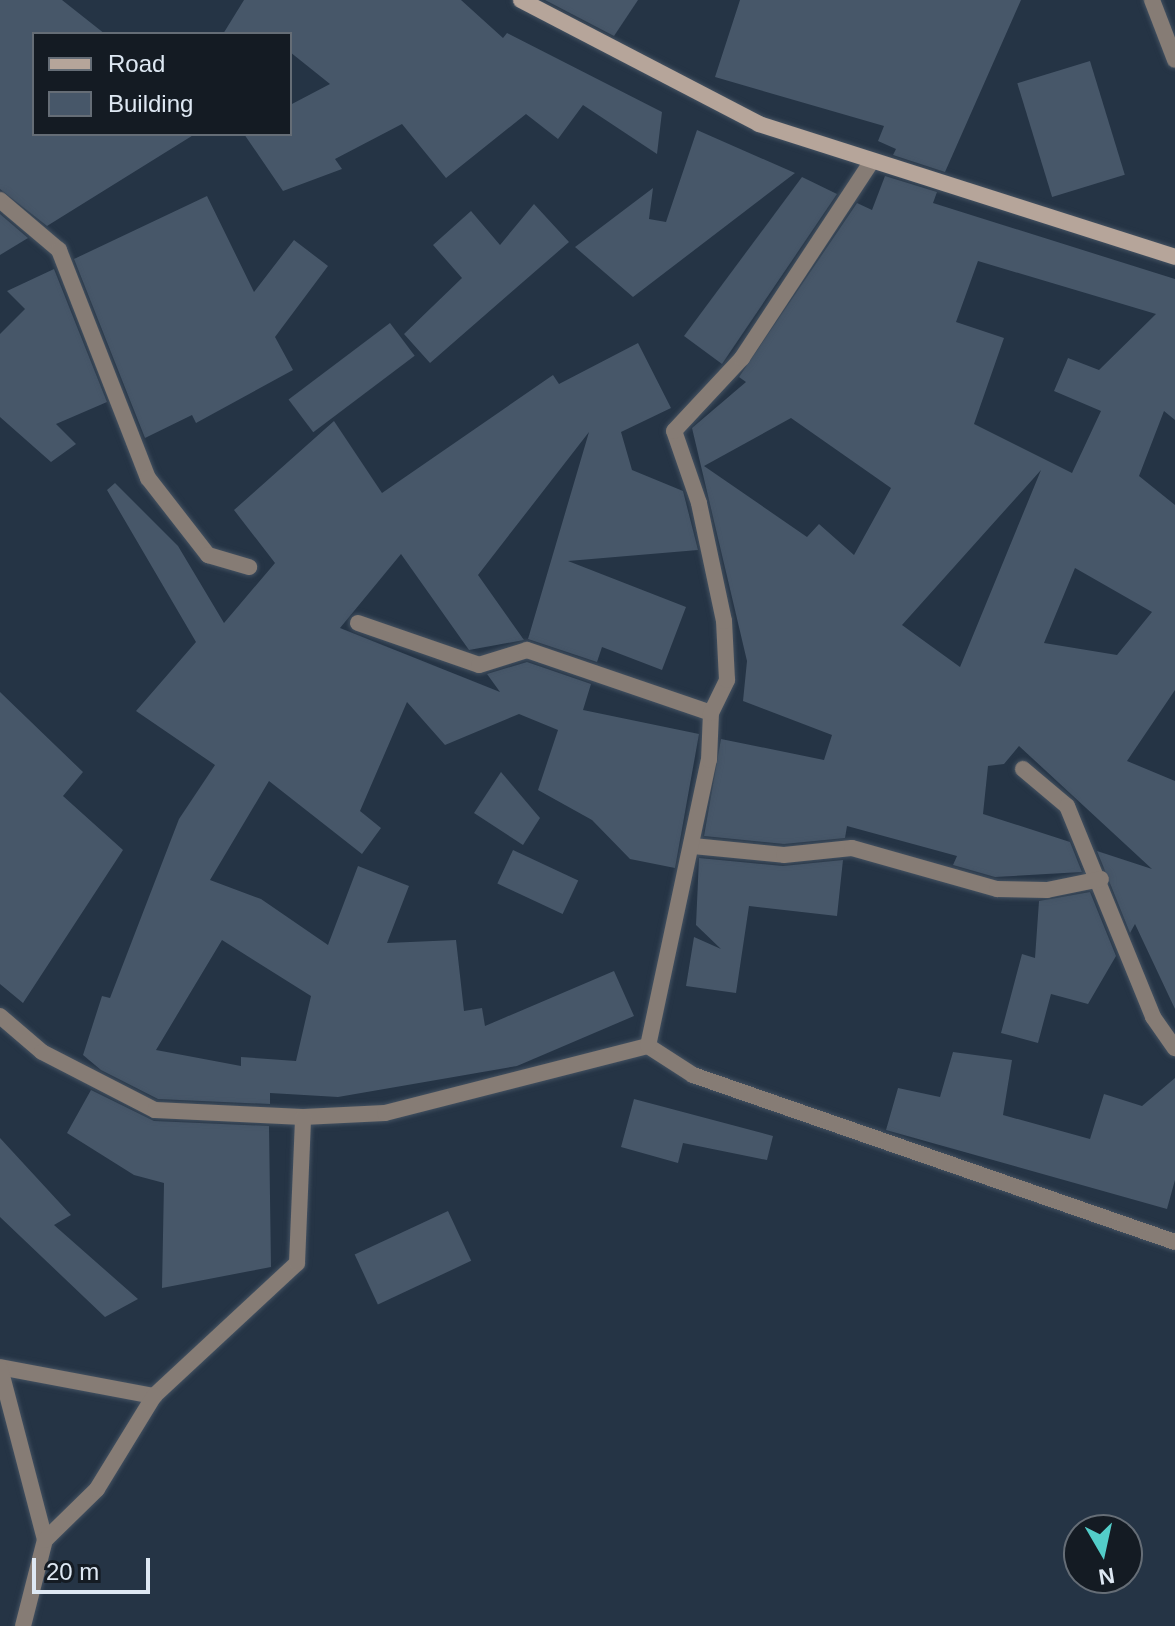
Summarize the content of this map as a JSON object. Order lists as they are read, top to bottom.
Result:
{
  "legend": ["Road", "Building"],
  "scale_bar": "20 m",
  "north": "bottom"
}
